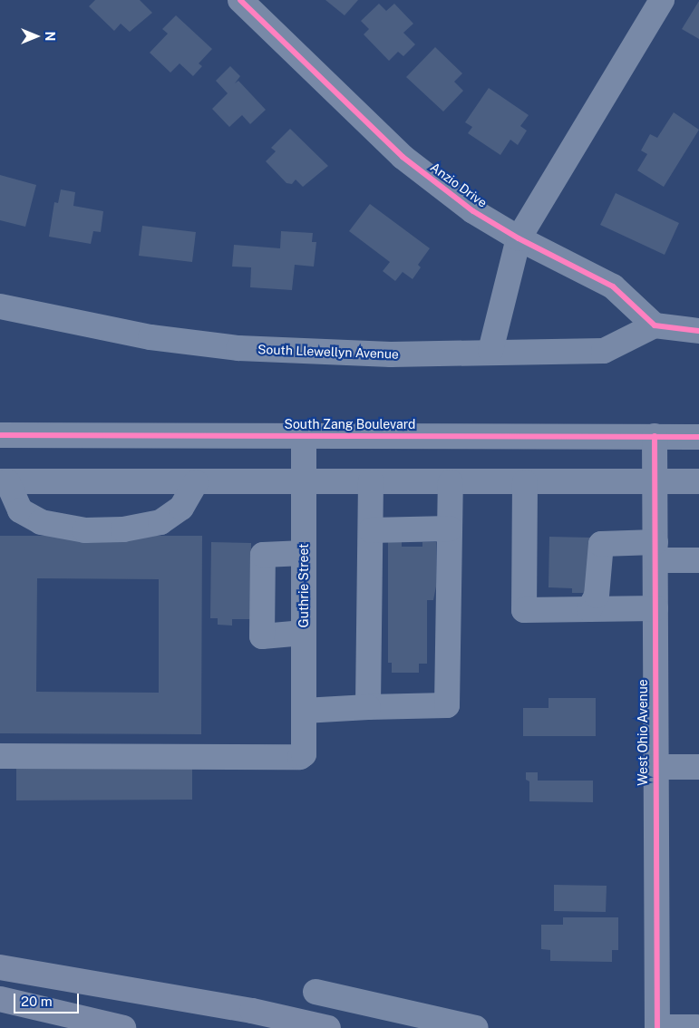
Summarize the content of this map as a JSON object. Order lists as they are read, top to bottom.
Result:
{
  "streets": {
    "street": [
      "Anzio Drive",
      "South Llewellyn Avenue",
      "South Zang Boulevard",
      "Guthrie Street",
      "West Ohio Avenue"
    ]
  },
  "crossings": [
    ["Anzio Drive", "South Llewellyn Avenue"],
    ["South Zang Boulevard", "Guthrie Street"],
    ["South Zang Boulevard", "West Ohio Avenue"]
  ],
  "scale_bar": "20 m",
  "north": "right"
}
